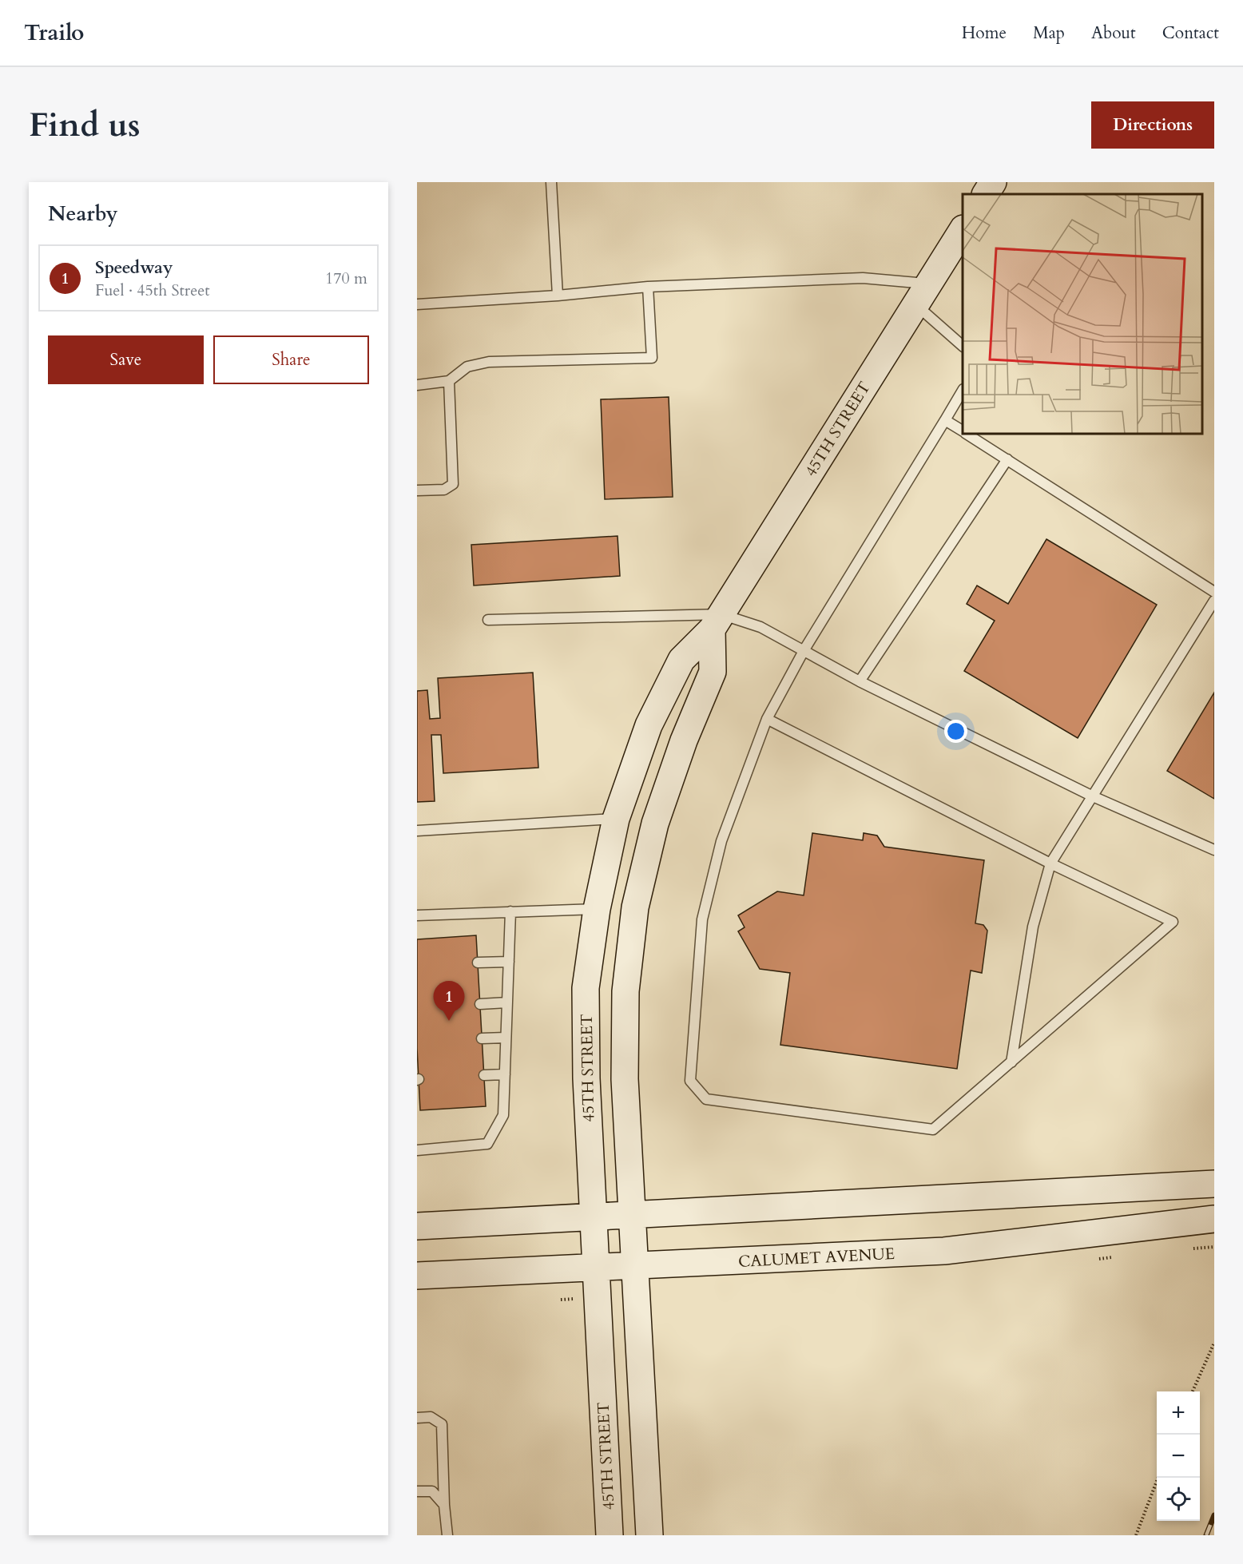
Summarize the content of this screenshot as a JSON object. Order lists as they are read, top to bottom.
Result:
{
  "streets": {
    "main road": ["45TH STREET", "CALUMET AVENUE"]
  },
  "crossings": [
    ["45TH STREET", "CALUMET AVENUE"]
  ],
  "page": {
    "header": "Trailo",
    "nav": [
      "Home",
      "Map",
      "About",
      "Contact"
    ],
    "buttons": [
      "Directions",
      ["Save", "Share"]
    ],
    "title": "Find us",
    "heading": "Nearby",
    "list": [
      {
        "mark": "1",
        "name": "Speedway",
        "note": "Fuel · 45th Street",
        "value": "170 m"
      }
    ],
    "pins": "1",
    "map_buttons": ["+", "−"]
  }
}
